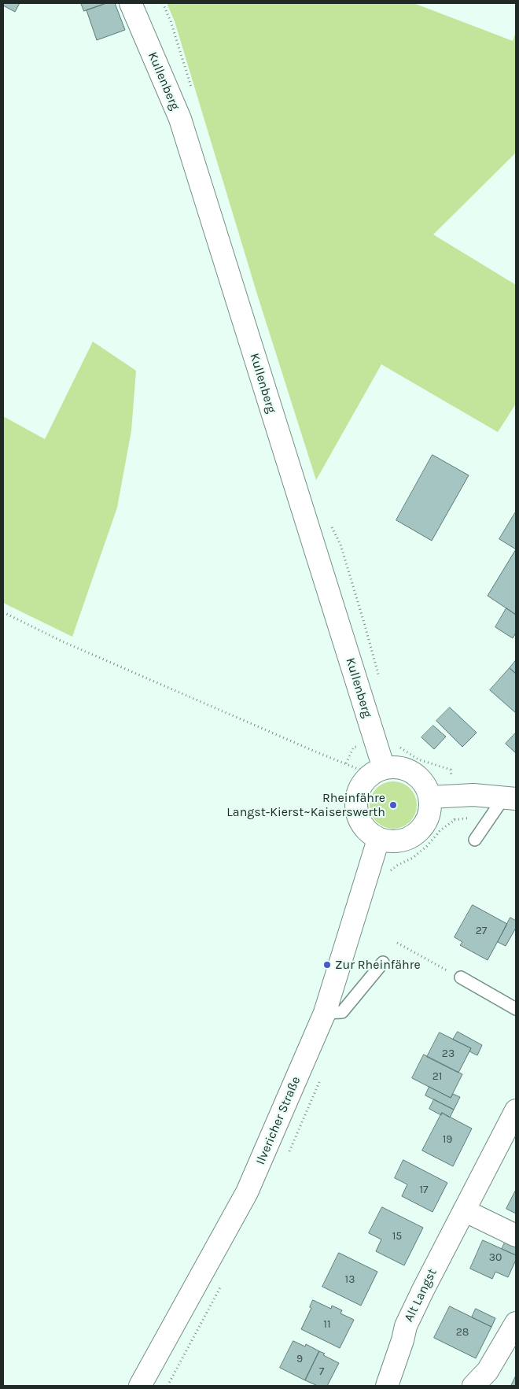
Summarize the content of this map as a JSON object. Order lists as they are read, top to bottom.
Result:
{
  "streets": {
    "street": ["Kullenberg", "Ilvericher Straße", "Alt Langst"]
  },
  "crossings": [
    ["Kullenberg", "Ilvericher Straße"]
  ],
  "places": ["Rheinfähre Langst-Kierst~Kaiserswerth", "Zur Rheinfähre"],
  "house_numbers": [
    "27",
    "23",
    "21",
    "19",
    "17",
    "15",
    "30",
    "13",
    "11",
    "28",
    "9",
    "7"
  ]
}
